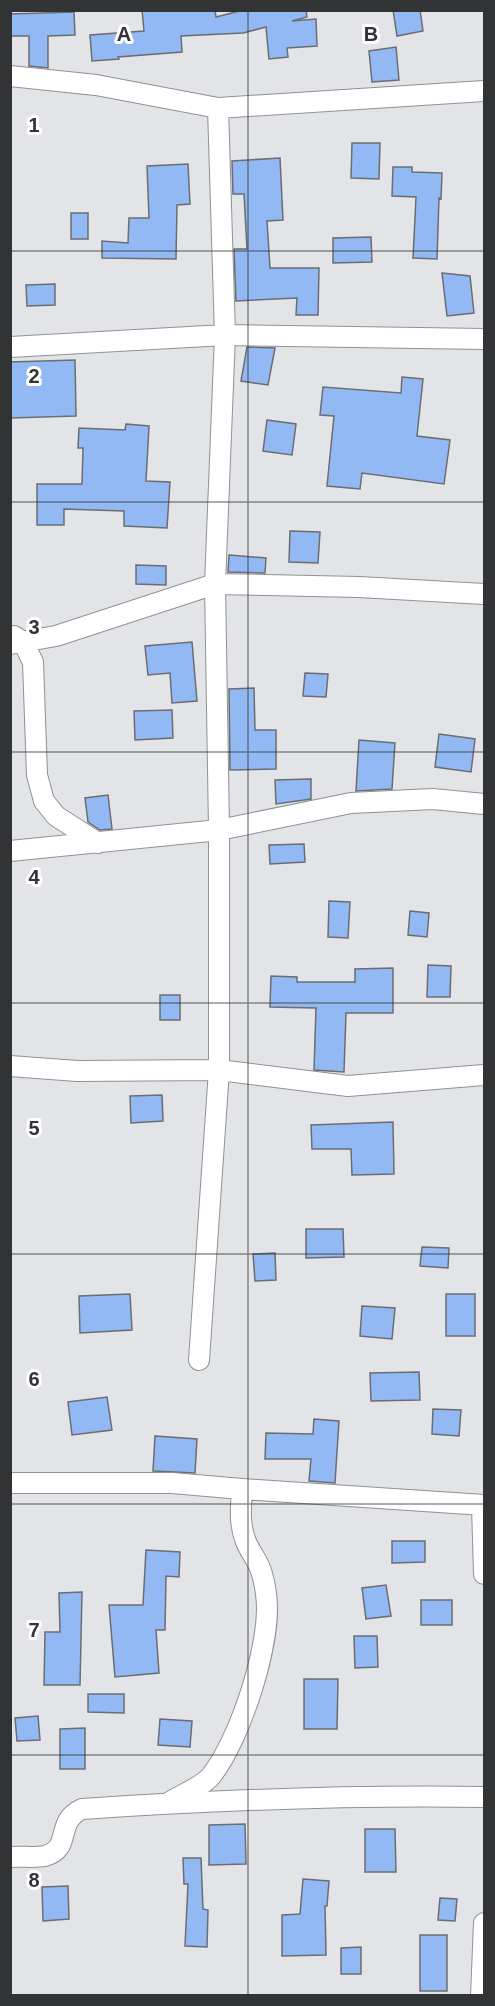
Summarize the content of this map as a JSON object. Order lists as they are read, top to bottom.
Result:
{
  "grid": {
    "columns": ["A", "B"],
    "rows": [
      "1",
      "2",
      "3",
      "4",
      "5",
      "6",
      "7",
      "8"
    ]
  }
}
